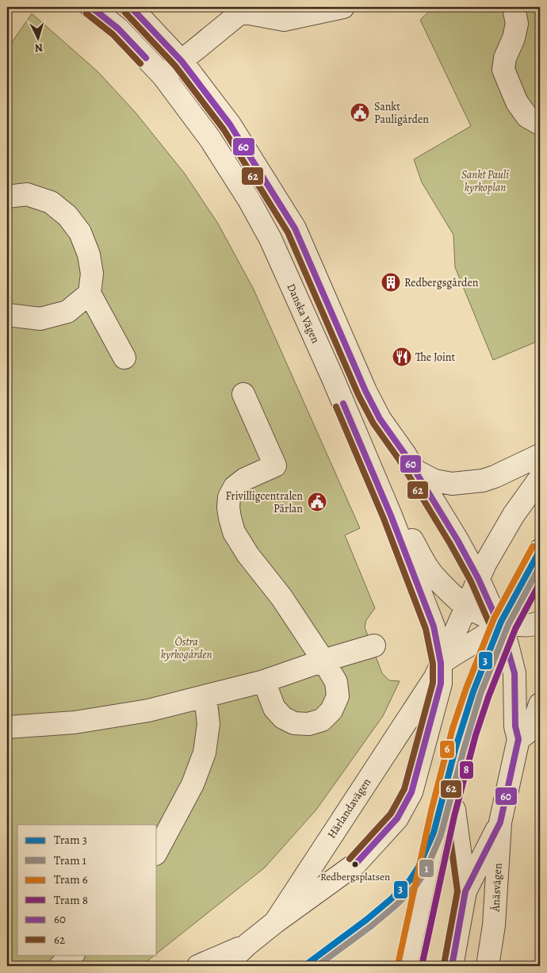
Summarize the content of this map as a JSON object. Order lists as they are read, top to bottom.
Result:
{
  "streets": {
    "street": ["Danska Vägen", "Härlandavägen", "Ånäsvägen"]
  },
  "crossings": [
    ["Danska Vägen", "Härlandavägen"]
  ],
  "parks": ["Sankt Pauli kyrkoplan", "Östra kyrkogården"],
  "places": {
    "public building": ["Sankt Pauligården", "Frivilligcentralen Pärlan"],
    "building": ["Redbergsgården"],
    "restaurant": ["The Joint"],
    "other": ["Redbergsplatsen"]
  },
  "lines": [
    "transit line 60",
    "transit line 62",
    "tram line 6",
    "tram line 3",
    "tram line 1",
    "tram line 8"
  ],
  "legend": [
    "Tram 3",
    "Tram 1",
    "Tram 6",
    "Tram 8",
    "60",
    "62"
  ],
  "north": "bottom"
}
